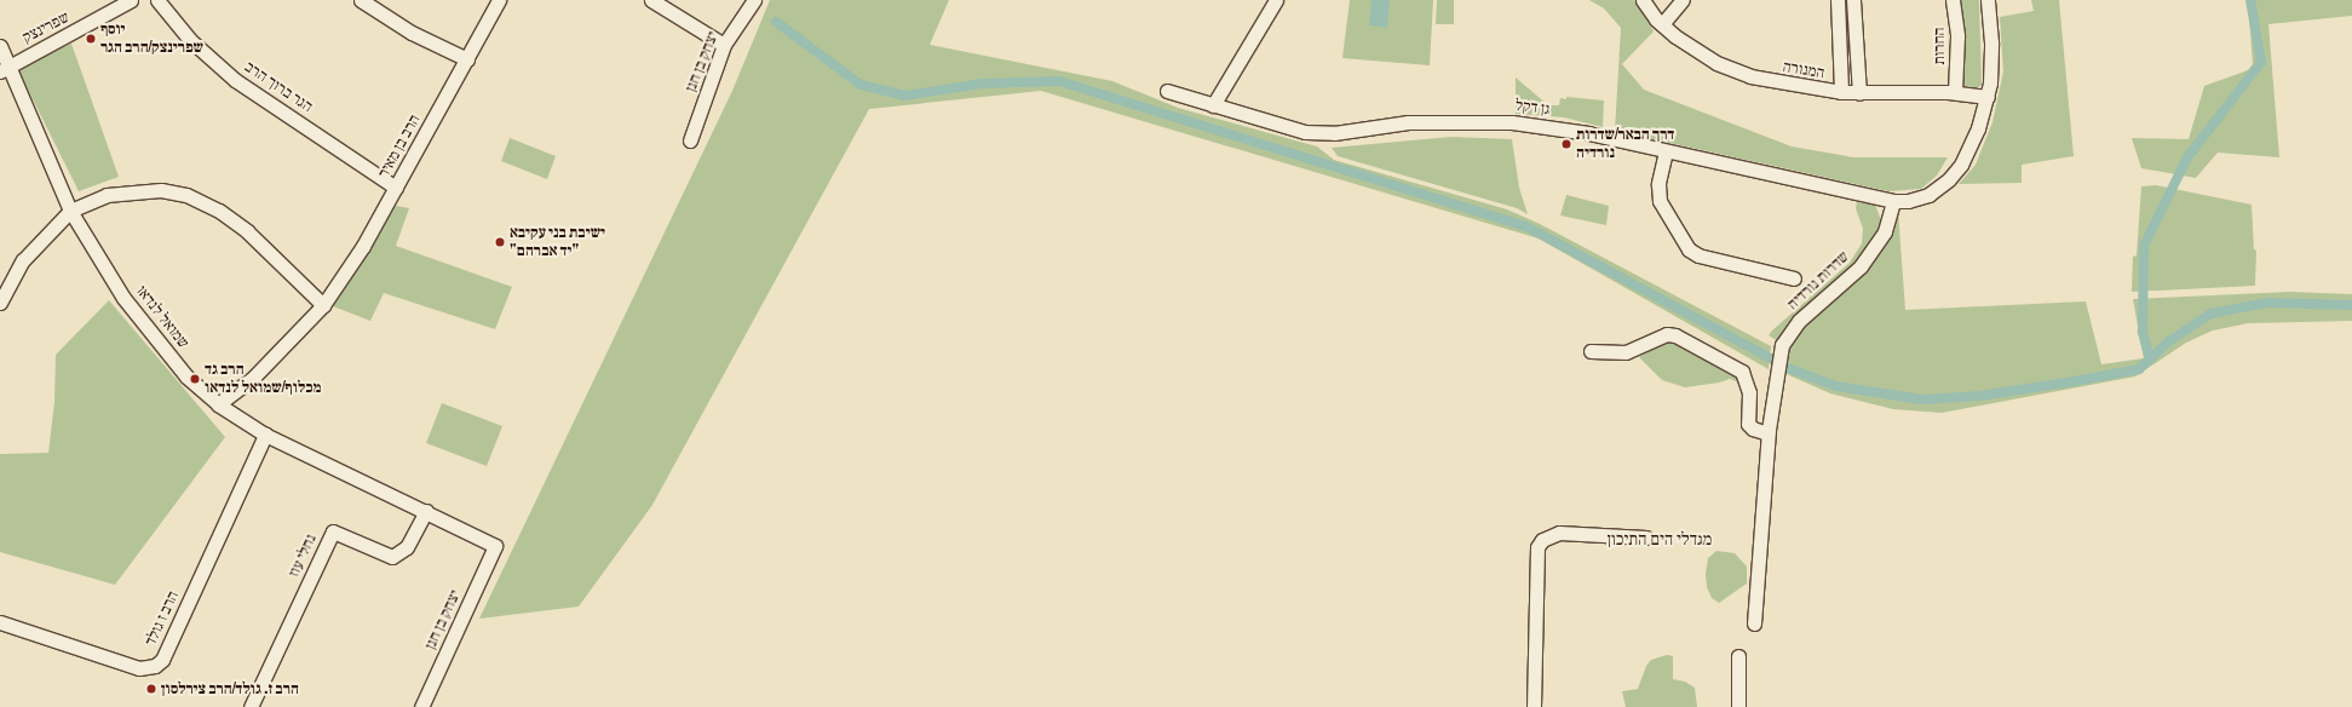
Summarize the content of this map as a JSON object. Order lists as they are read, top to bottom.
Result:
{
  "streets": {
    "street": [
      "שפרינצק",
      "החרות",
      "יצחק בן חנן",
      "המנורה",
      "הגר ברוך הרב",
      "גן דקל",
      "הרב בן מאיר",
      "שדרות נורדיה",
      "שמואל לנדאו",
      "נחלי עוז",
      "הרב ז גולד"
    ]
  },
  "crossings": [
    ["שפרינצק", "שמואל לנדאו"],
    ["החרות", "המנורה"],
    ["יצחק בן חנן", "שמואל לנדאו"],
    ["הגר ברוך הרב", "הרב בן מאיר"],
    ["גן דקל", "שדרות נורדיה"],
    ["הרב בן מאיר", "שמואל לנדאו"],
    ["שמואל לנדאו", "נחלי עוז"],
    ["שמואל לנדאו", "הרב ז גולד"]
  ],
  "districts": ["מגדלי הים התיכון"],
  "places": [
    "יוסף שפרינצק/הרב הגר",
    "דרך הבאר/שדרות נורדיה",
    "ישיבת בני עקיבא \"יד אברהם\"",
    "הרב גד מכלוף/שמואל לנדאו",
    "הרב ז. גולד/הרב צירלסון"
  ]
}
